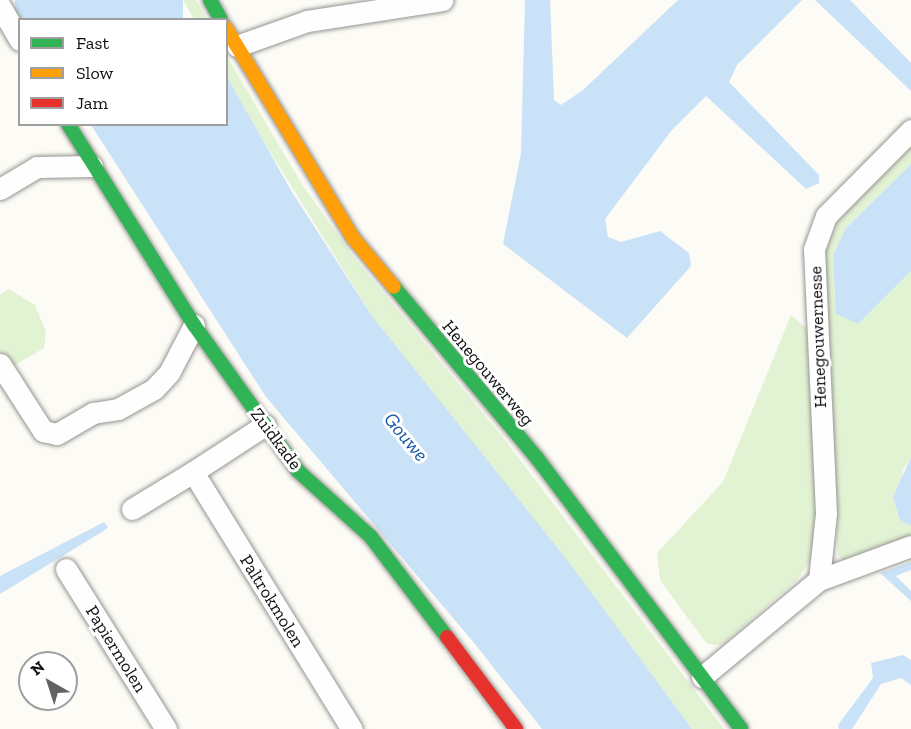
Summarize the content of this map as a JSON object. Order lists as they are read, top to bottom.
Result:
{
  "streets": {
    "main road": ["Henegouwerweg", "Zuidkade"],
    "street": ["Henegouwernesse", "Paltrokmolen", "Papiermolen"]
  },
  "water": ["Gouwe"],
  "legend": ["Fast", "Slow", "Jam"],
  "north": "top left"
}
